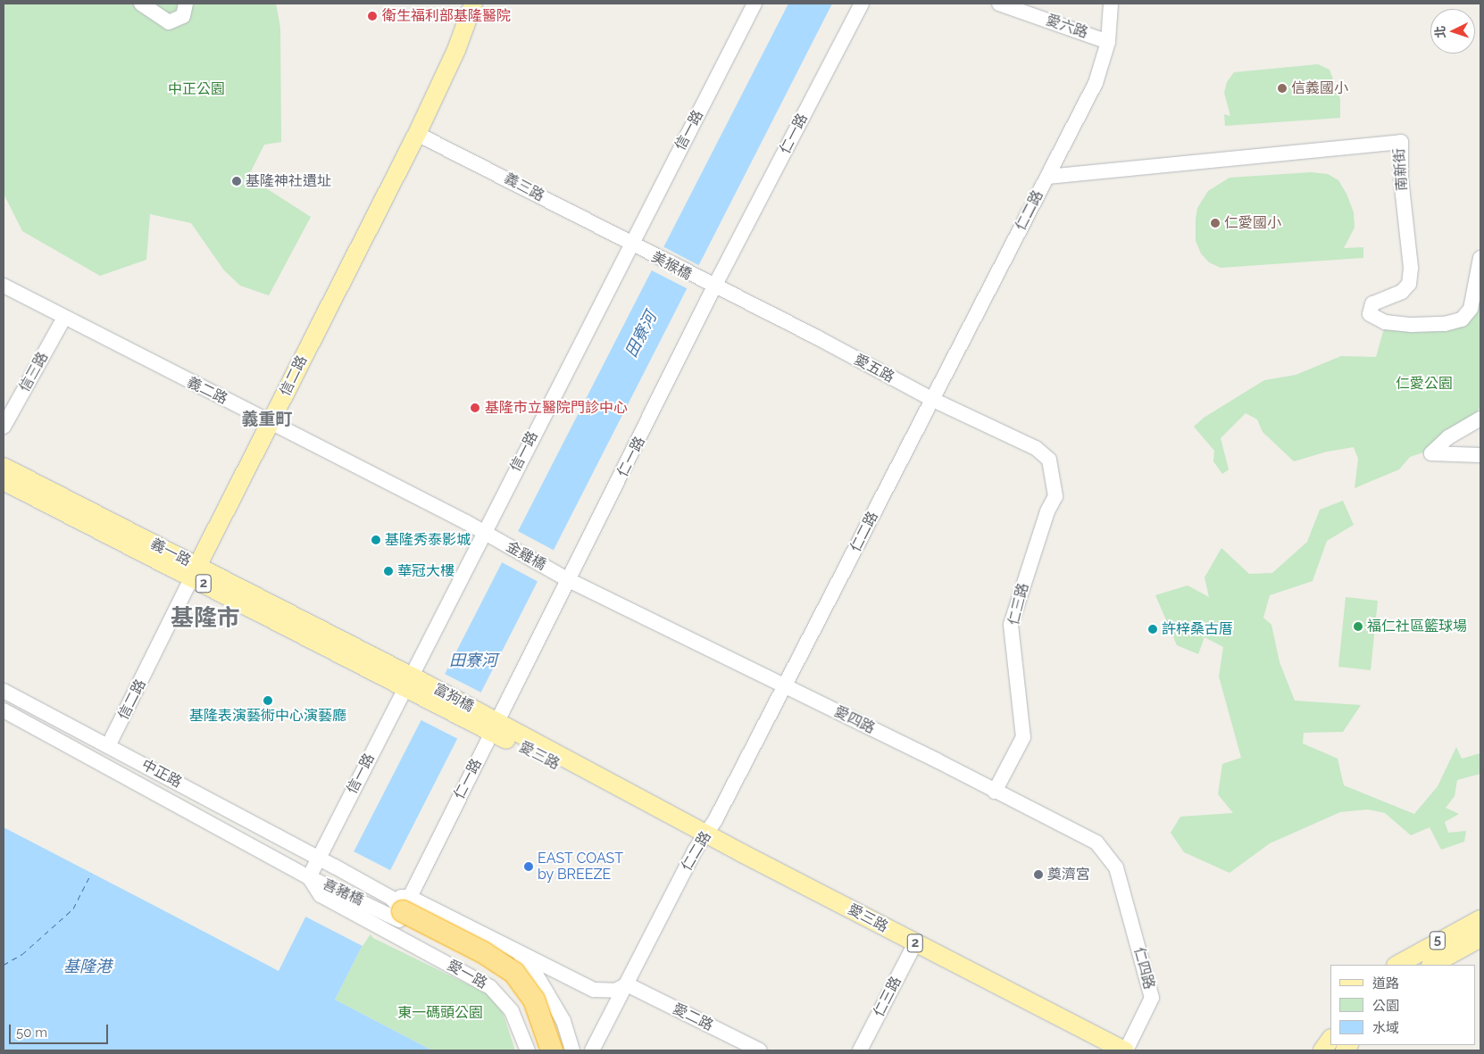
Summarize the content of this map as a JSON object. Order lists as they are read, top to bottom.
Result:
{
  "streets": {
    "main road": [
      "信二路",
      "義一路",
      "2",
      "富狗橋",
      "愛三路",
      "5"
    ],
    "street": [
      "愛六路",
      "信一路",
      "仁一路",
      "南新街",
      "義三路",
      "仁二路",
      "美猴橋",
      "愛五路",
      "信三路",
      "義二路",
      "金雞橋",
      "仁三路",
      "愛四路",
      "中正路",
      "喜豬橋",
      "仁四路",
      "愛一路",
      "愛二路"
    ]
  },
  "crossings": [
    ["愛六路", "仁二路"],
    ["信一路", "義三路"],
    ["信一路", "美猴橋"],
    ["信一路", "義二路"],
    ["信一路", "義一路"],
    ["信一路", "金雞橋"],
    ["信一路", "富狗橋"],
    ["信一路", "中正路"],
    ["信一路", "喜豬橋"],
    ["仁一路", "美猴橋"],
    ["仁一路", "愛五路"],
    ["仁一路", "金雞橋"],
    ["仁一路", "富狗橋"],
    ["仁一路", "愛四路"],
    ["仁一路", "愛三路"],
    ["仁一路", "喜豬橋"],
    ["南新街", "仁二路"],
    ["義三路", "美猴橋"],
    ["義三路", "信二路"],
    ["仁二路", "愛五路"],
    ["仁二路", "愛四路"],
    ["仁二路", "愛三路"],
    ["仁二路", "愛二路"],
    ["美猴橋", "愛五路"],
    ["愛五路", "仁三路"],
    ["信三路", "義二路"],
    ["信二路", "義二路"],
    ["信二路", "義一路"],
    ["信二路", "中正路"],
    ["義二路", "金雞橋"],
    ["義一路", "富狗橋"],
    ["金雞橋", "愛四路"],
    ["仁三路", "愛四路"],
    ["仁三路", "愛三路"],
    ["富狗橋", "愛三路"],
    ["愛四路", "仁四路"],
    ["愛三路", "仁四路"],
    ["中正路", "喜豬橋"],
    ["喜豬橋", "愛一路"]
  ],
  "districts": ["義重町", "基隆市"],
  "water": ["田寮河", "基隆港"],
  "parks": ["中正公園", "仁愛公園", "東一碼頭公園"],
  "places": [
    "衛生福利部基隆醫院",
    "信義國小",
    "基隆神社遺址",
    "仁愛國小",
    "基隆市立醫院門診中心",
    "基隆秀泰影城",
    "華冠大樓",
    "福仁社區籃球場",
    "許梓桑古厝",
    "基隆表演藝術中心演藝廳",
    "EAST COAST by BREEZE",
    "奠濟宮"
  ],
  "legend": ["道路", "公園", "水域"],
  "scale_bar": "50 m",
  "north": "left"
}
